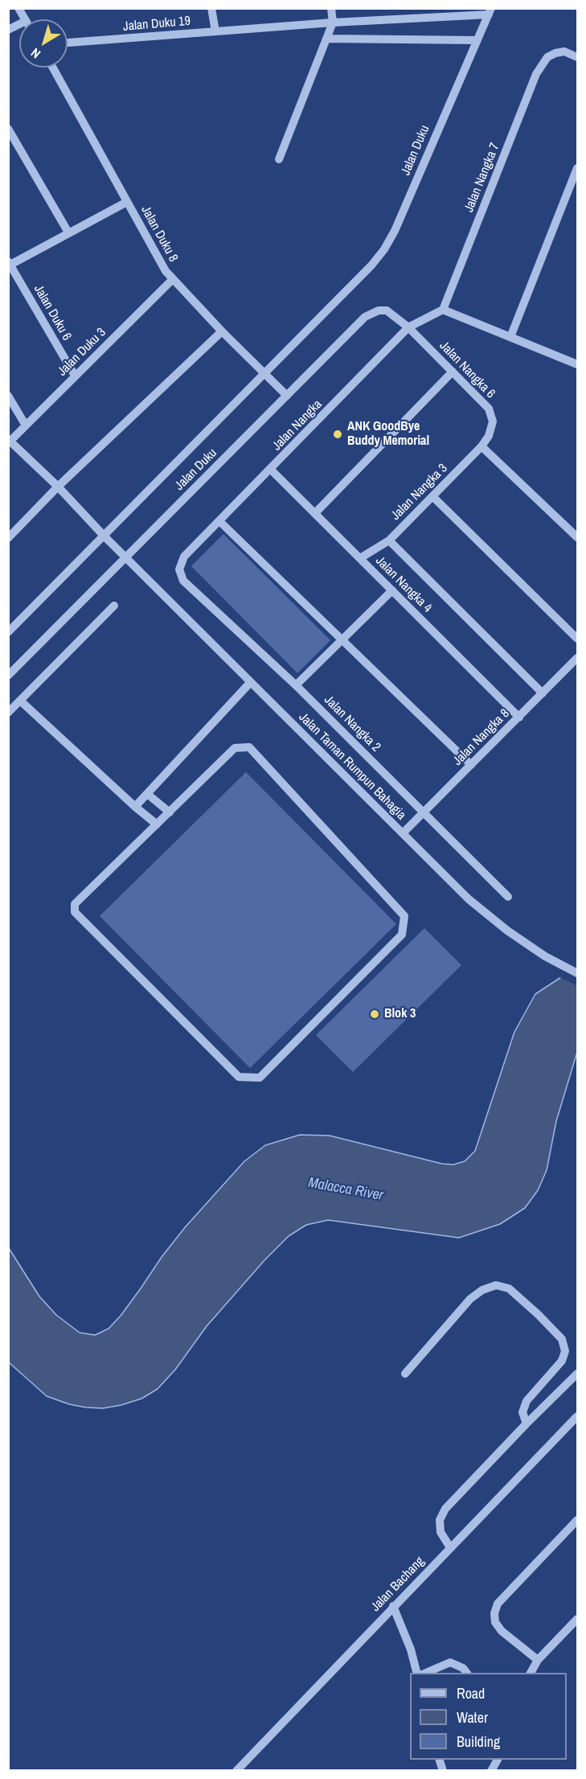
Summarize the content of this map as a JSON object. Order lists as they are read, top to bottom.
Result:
{
  "streets": {
    "street": [
      "Jalan Duku 19",
      "Jalan Duku",
      "Jalan Nangka 7",
      "Jalan Duku 8",
      "Jalan Duku 6",
      "Jalan Duku 3",
      "Jalan Nangka 6",
      "Jalan Nangka",
      "Jalan Nangka 3",
      "Jalan Nangka 4",
      "Jalan Nangka 2",
      "Jalan Nangka 8",
      "Jalan Taman Rumpun Bahagia",
      "Jalan Bachang"
    ]
  },
  "crossings": [
    ["Jalan Duku 19", "Jalan Duku"],
    ["Jalan Duku", "Jalan Duku 8"],
    ["Jalan Duku", "Jalan Nangka 6"],
    ["Jalan Duku", "Jalan Nangka"],
    ["Jalan Duku", "Jalan Taman Rumpun Bahagia"],
    ["Jalan Nangka 7", "Jalan Nangka"],
    ["Jalan Duku 8", "Jalan Duku 3"],
    ["Jalan Duku 6", "Jalan Duku 3"],
    ["Jalan Duku 3", "Jalan Taman Rumpun Bahagia"],
    ["Jalan Nangka 6", "Jalan Nangka"],
    ["Jalan Nangka 6", "Jalan Nangka 3"],
    ["Jalan Nangka", "Jalan Nangka 4"],
    ["Jalan Nangka", "Jalan Nangka 2"],
    ["Jalan Nangka 3", "Jalan Nangka 4"],
    ["Jalan Nangka 4", "Jalan Nangka 8"],
    ["Jalan Nangka 2", "Jalan Nangka 8"],
    ["Jalan Nangka 8", "Jalan Taman Rumpun Bahagia"]
  ],
  "water": ["Malacca River"],
  "places": ["ANK GoodBye Buddy Memorial", "Blok 3"],
  "legend": ["Road", "Water", "Building"],
  "north": "bottom left"
}
